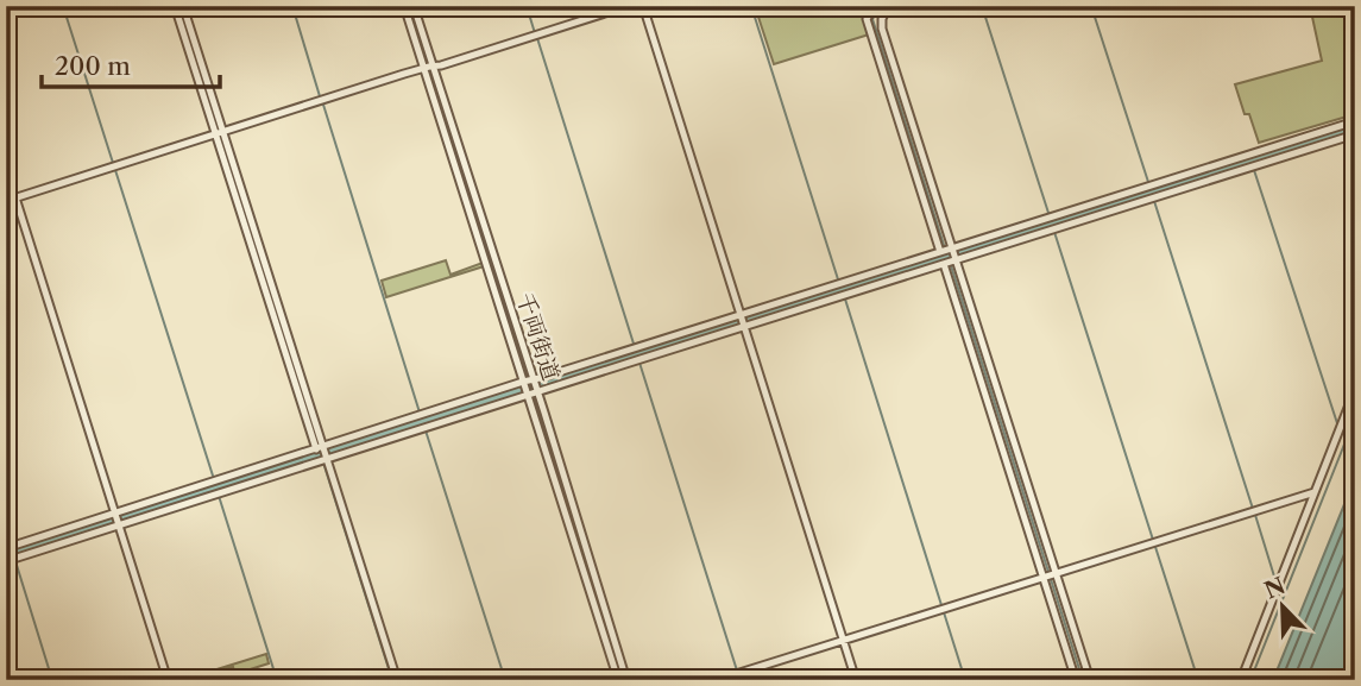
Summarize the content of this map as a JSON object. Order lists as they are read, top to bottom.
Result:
{
  "streets": {
    "street": ["千両街道"]
  },
  "scale_bar": "200 m",
  "north": "top left"
}
